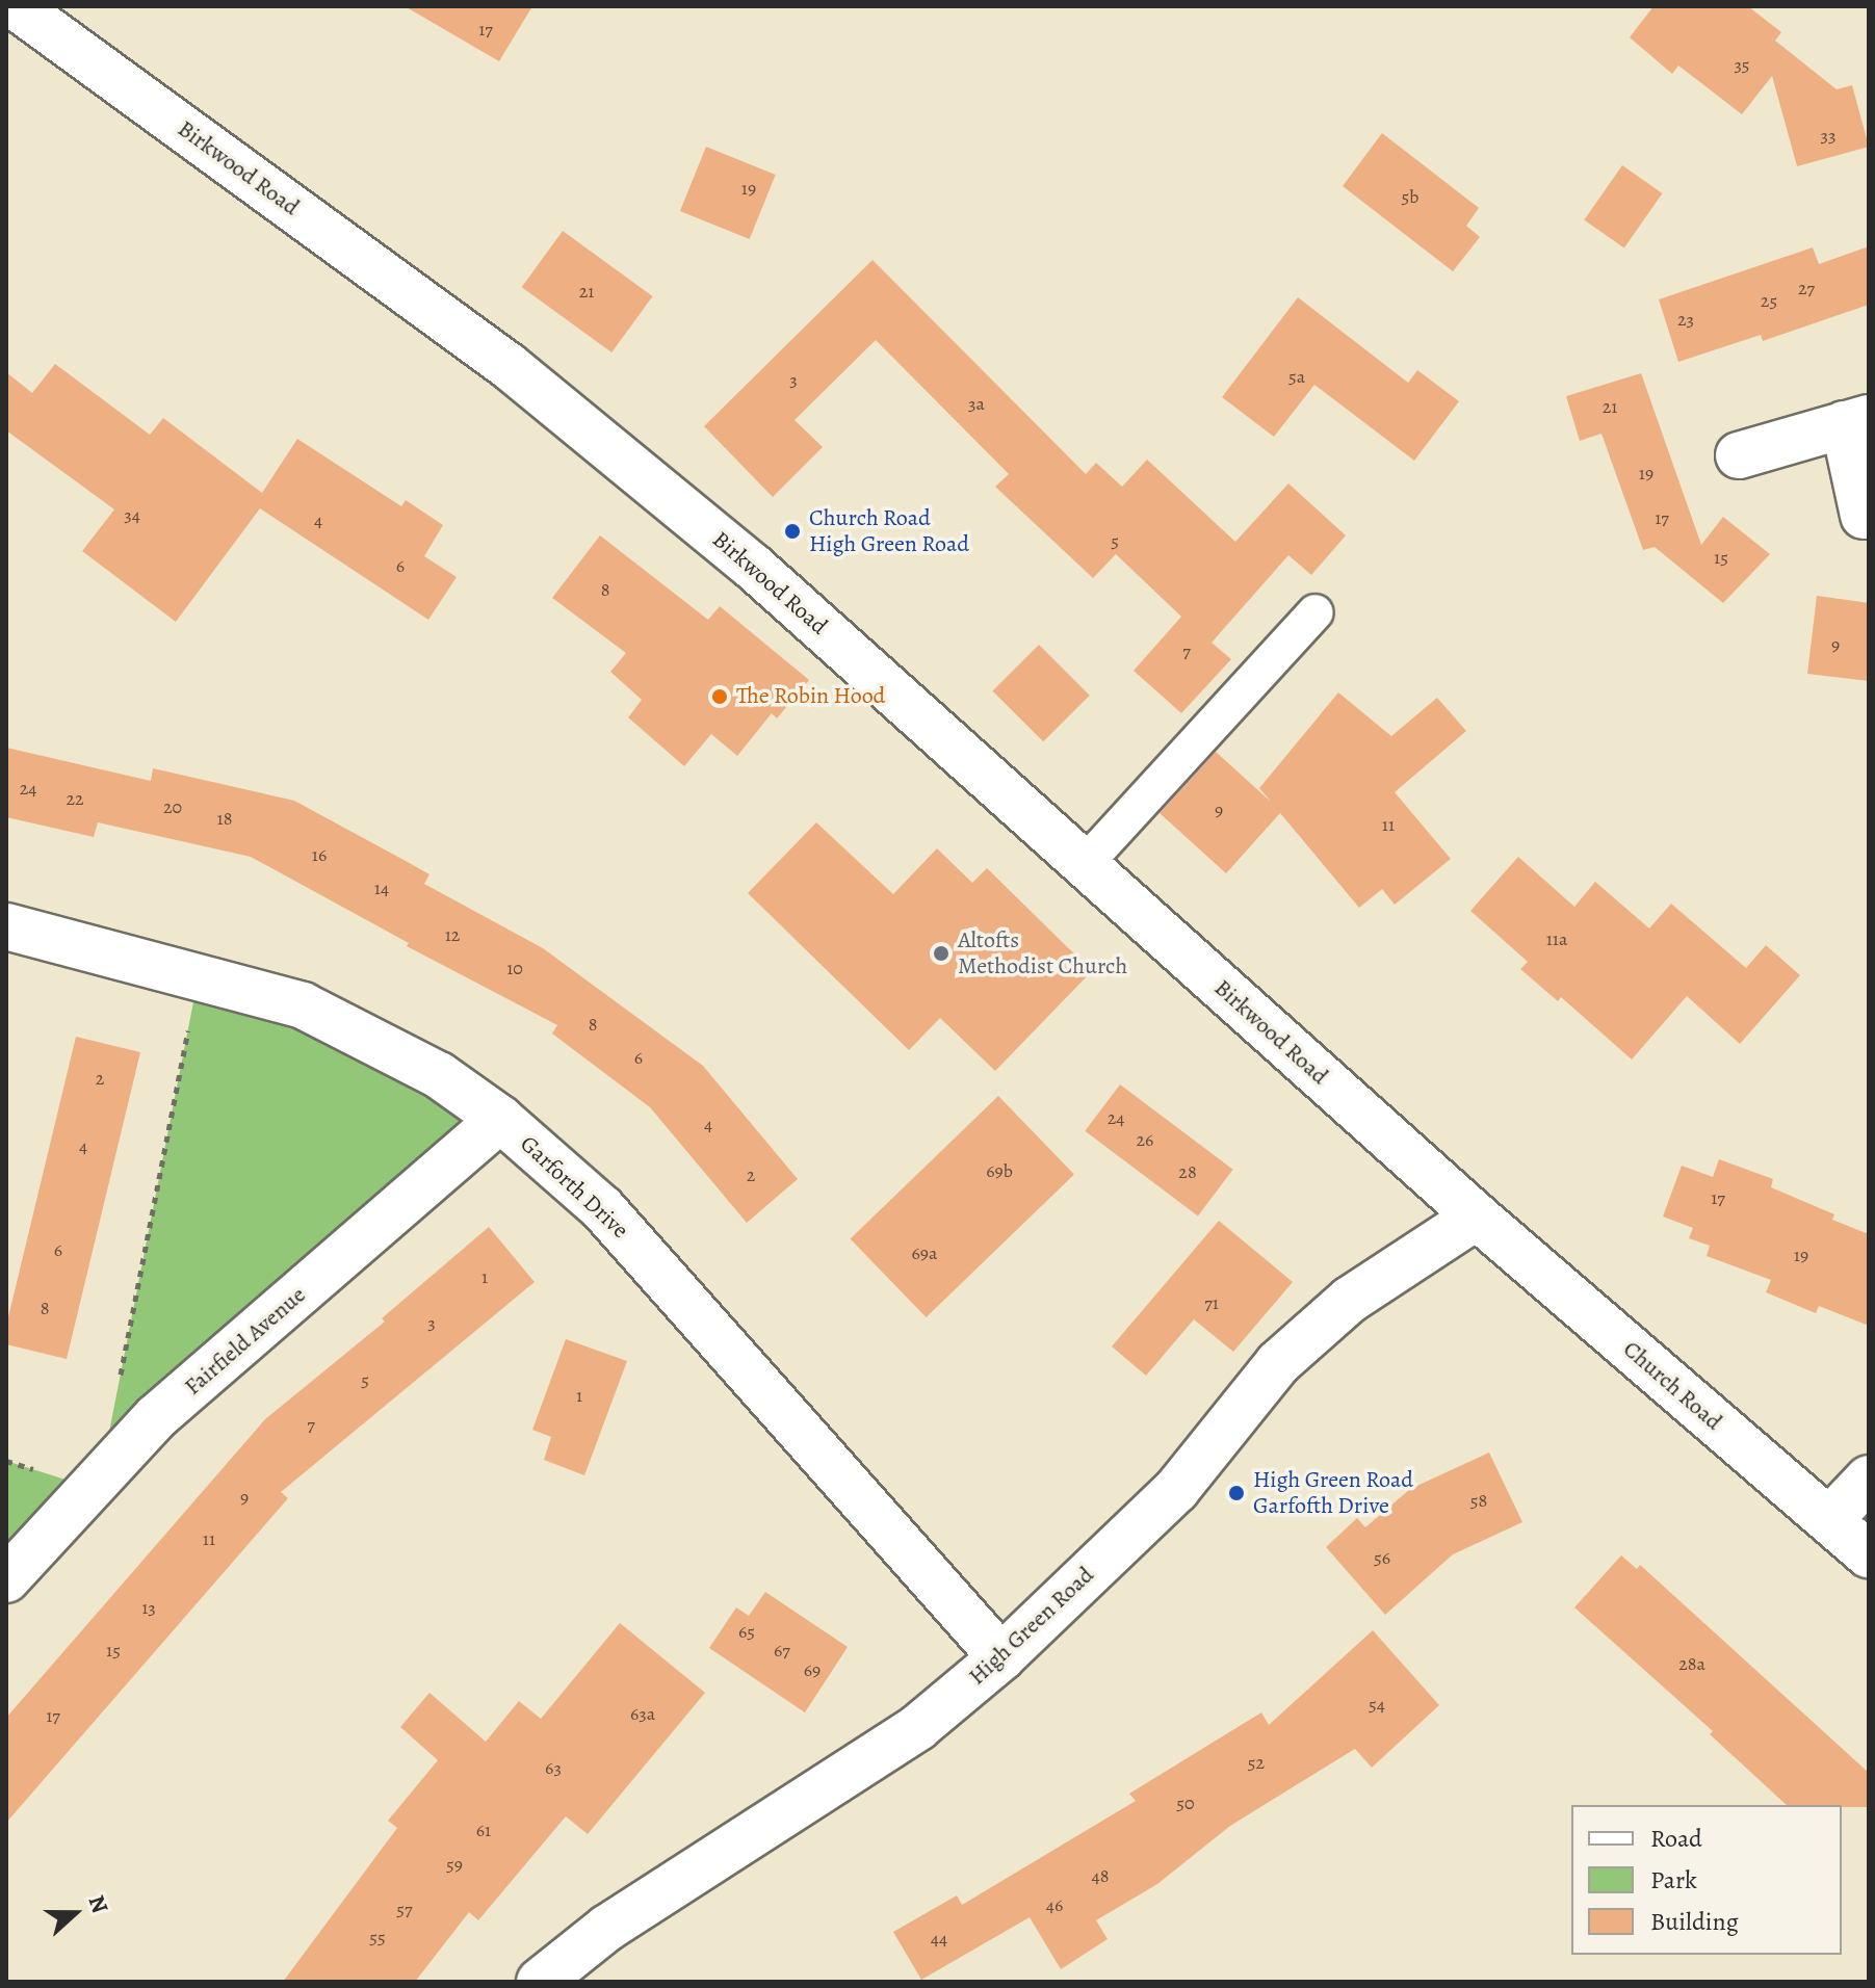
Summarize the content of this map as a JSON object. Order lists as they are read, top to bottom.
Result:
{
  "streets": {
    "street": [
      "Birkwood Road",
      "Garforth Drive",
      "Fairfield Avenue",
      "Church Road",
      "High Green Road"
    ]
  },
  "crossings": [
    ["Birkwood Road", "Church Road"],
    ["Birkwood Road", "High Green Road"],
    ["Garforth Drive", "Fairfield Avenue"],
    ["Garforth Drive", "High Green Road"],
    ["Church Road", "High Green Road"]
  ],
  "places": [
    "Church Road High Green Road",
    "The Robin Hood",
    "Altofts Methodist Church",
    "High Green Road Garfofth Drive"
  ],
  "house_numbers": [
    "17",
    "35",
    "33",
    "19",
    "5b",
    "27",
    "21",
    "25",
    "23",
    "5a",
    "3",
    "3a",
    "21",
    "19",
    "34",
    "17",
    "4",
    "5",
    "15",
    "6",
    "8",
    "9",
    "7",
    "24",
    "22",
    "20",
    "9",
    "18",
    "11",
    "16",
    "14",
    "12",
    "11a",
    "10",
    "8",
    "6",
    "2",
    "24",
    "4",
    "26",
    "4",
    "69b",
    "28",
    "2",
    "17",
    "6",
    "69a",
    "19",
    "1",
    "71",
    "8",
    "3",
    "5",
    "1",
    "7",
    "9",
    "58",
    "11",
    "56",
    "13",
    "65",
    "15",
    "67",
    "28a",
    "69",
    "54",
    "63a",
    "17",
    "52",
    "63",
    "50",
    "61",
    "59",
    "48",
    "46",
    "57",
    "55",
    "44"
  ],
  "legend": ["Road", "Park", "Building"],
  "north": "right"
}
